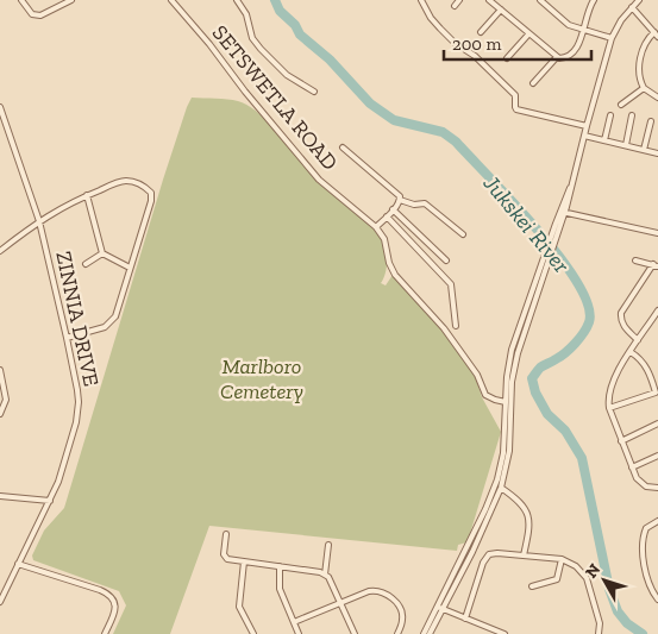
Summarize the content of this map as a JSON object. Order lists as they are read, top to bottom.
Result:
{
  "streets": {
    "street": ["SETSWETLA ROAD", "ZINNIA DRIVE"]
  },
  "water": ["Jukskei River"],
  "parks": ["Marlboro Cemetery"],
  "scale_bar": "200 m",
  "north": "top left"
}
